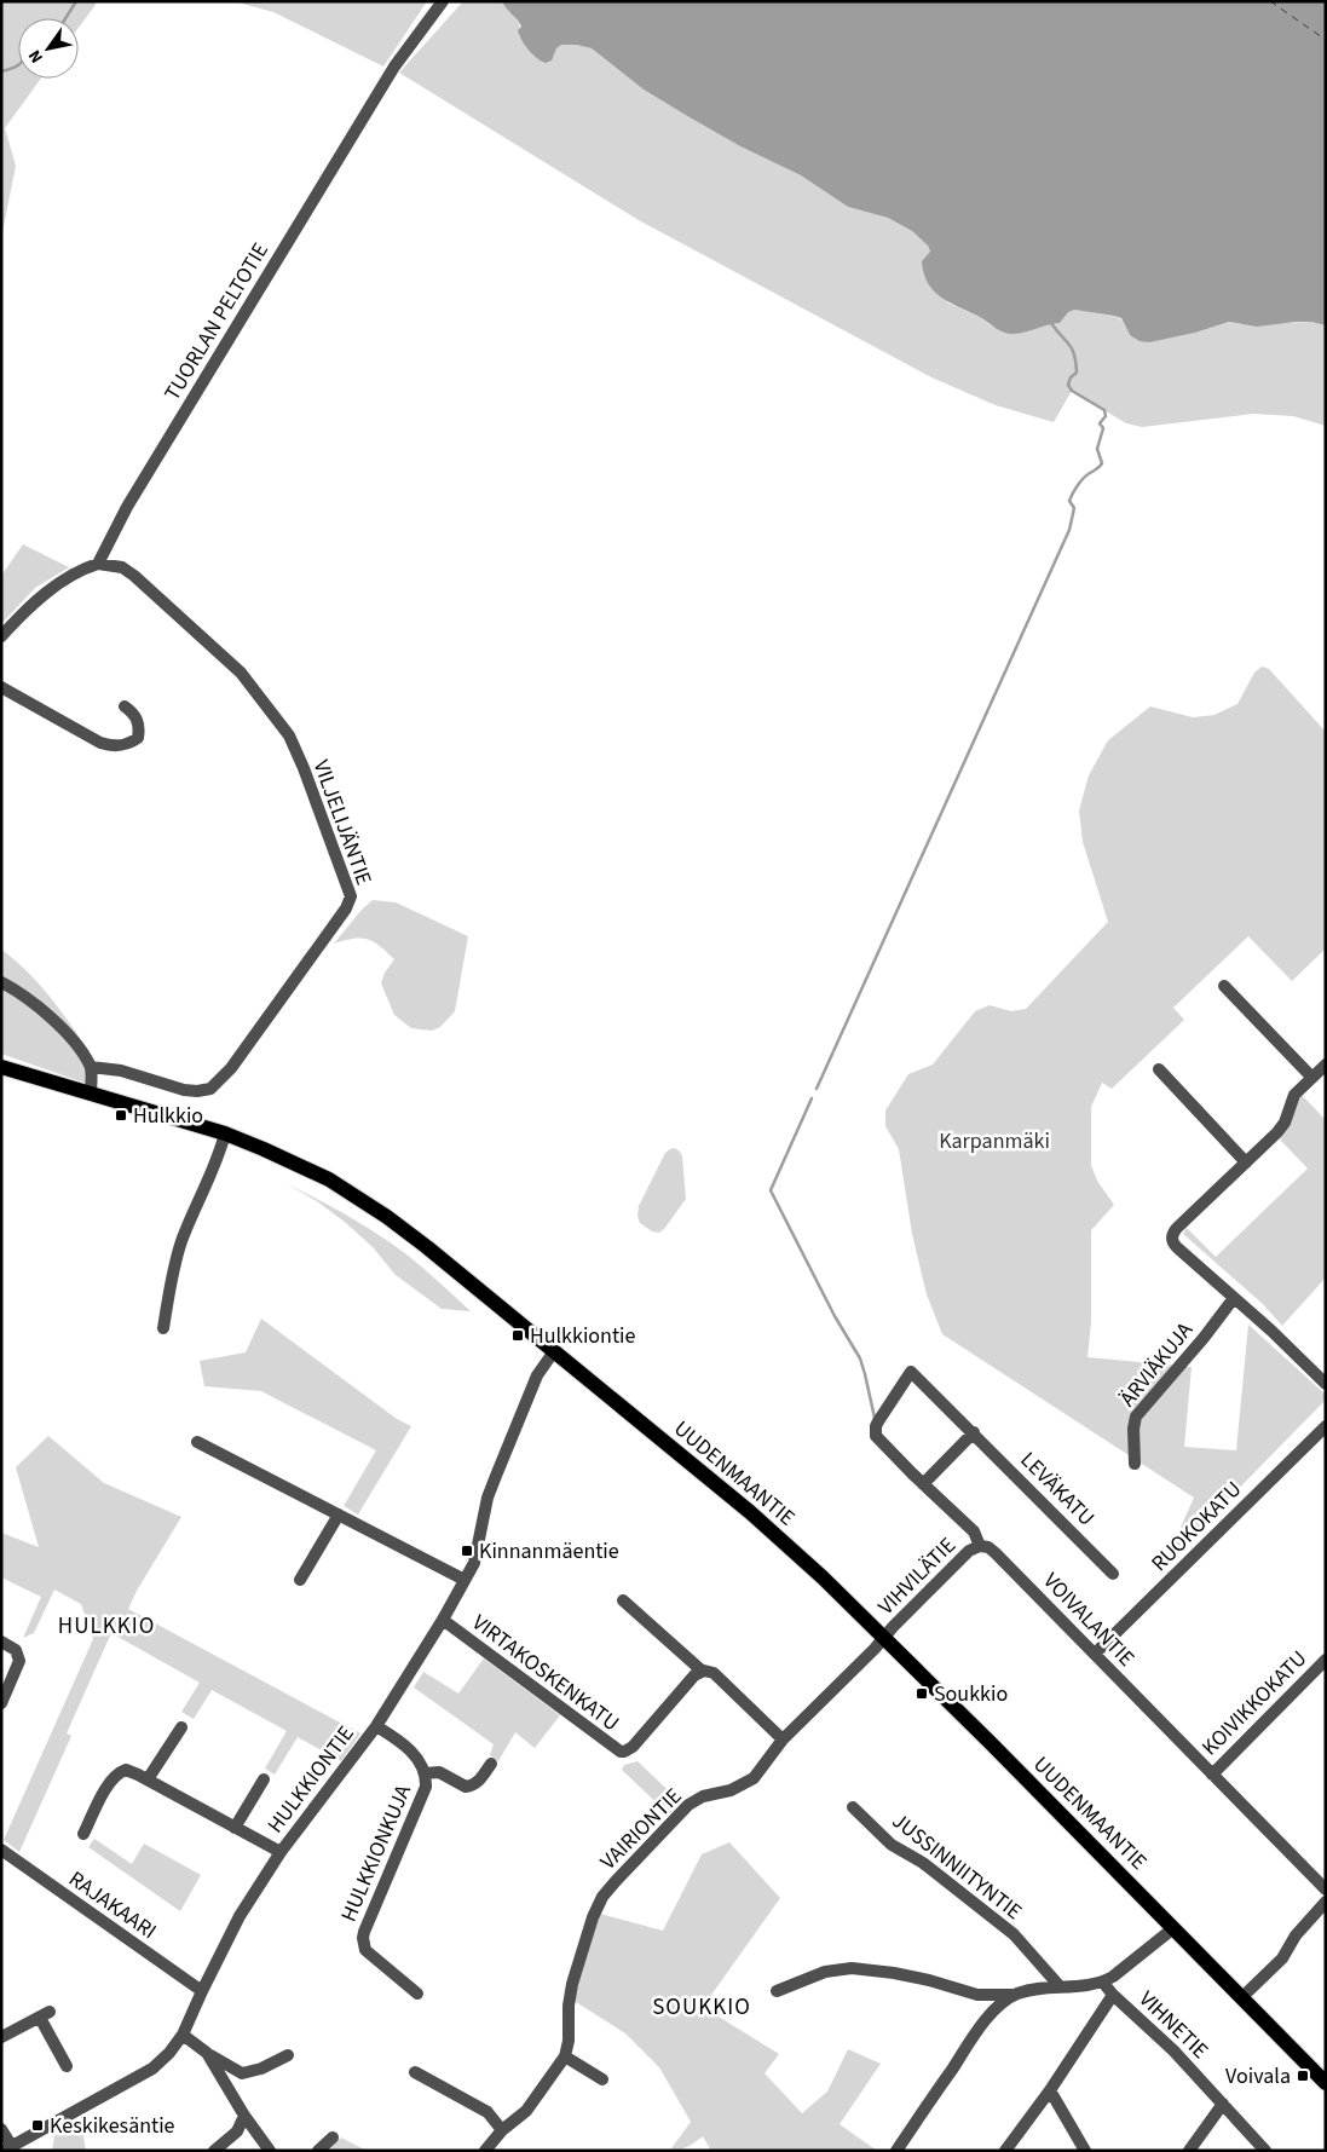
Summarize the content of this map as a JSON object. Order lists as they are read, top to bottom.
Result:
{
  "streets": {
    "main road": ["UUDENMAANTIE"],
    "street": [
      "TUORLAN PELTOTIE",
      "VILJELIJÄNTIE",
      "ÄRVIÄKUJA",
      "LEVÄKATU",
      "RUOKOKATU",
      "VIHVILÄTIE",
      "VOIVALANTIE",
      "VIRTAKOSKENKATU",
      "KOIVIKKOKATU",
      "HULKKIONTIE",
      "VAIRIONTIE",
      "HULKKIONKUJA",
      "JUSSINNIITYNTIE",
      "RAJAKAARI",
      "VIHNETIE"
    ]
  },
  "crossings": [
    ["TUORLAN PELTOTIE", "VILJELIJÄNTIE"],
    ["UUDENMAANTIE", "VIHVILÄTIE"],
    ["UUDENMAANTIE", "HULKKIONTIE"],
    ["UUDENMAANTIE", "VAIRIONTIE"],
    ["LEVÄKATU", "VOIVALANTIE"],
    ["RUOKOKATU", "VOIVALANTIE"],
    ["VIHVILÄTIE", "VOIVALANTIE"],
    ["VIHVILÄTIE", "VAIRIONTIE"],
    ["VOIVALANTIE", "KOIVIKKOKATU"],
    ["VIRTAKOSKENKATU", "HULKKIONTIE"],
    ["HULKKIONTIE", "HULKKIONKUJA"],
    ["HULKKIONTIE", "RAJAKAARI"]
  ],
  "districts": ["HULKKIO", "SOUKKIO"],
  "parks": ["Karpanmäki"],
  "places": {
    "transit": [
      "Hulkkio",
      "Hulkkiontie",
      "Kinnanmäentie",
      "Soukkio",
      "Voivala",
      "Keskikesäntie"
    ]
  },
  "north": "bottom left"
}
